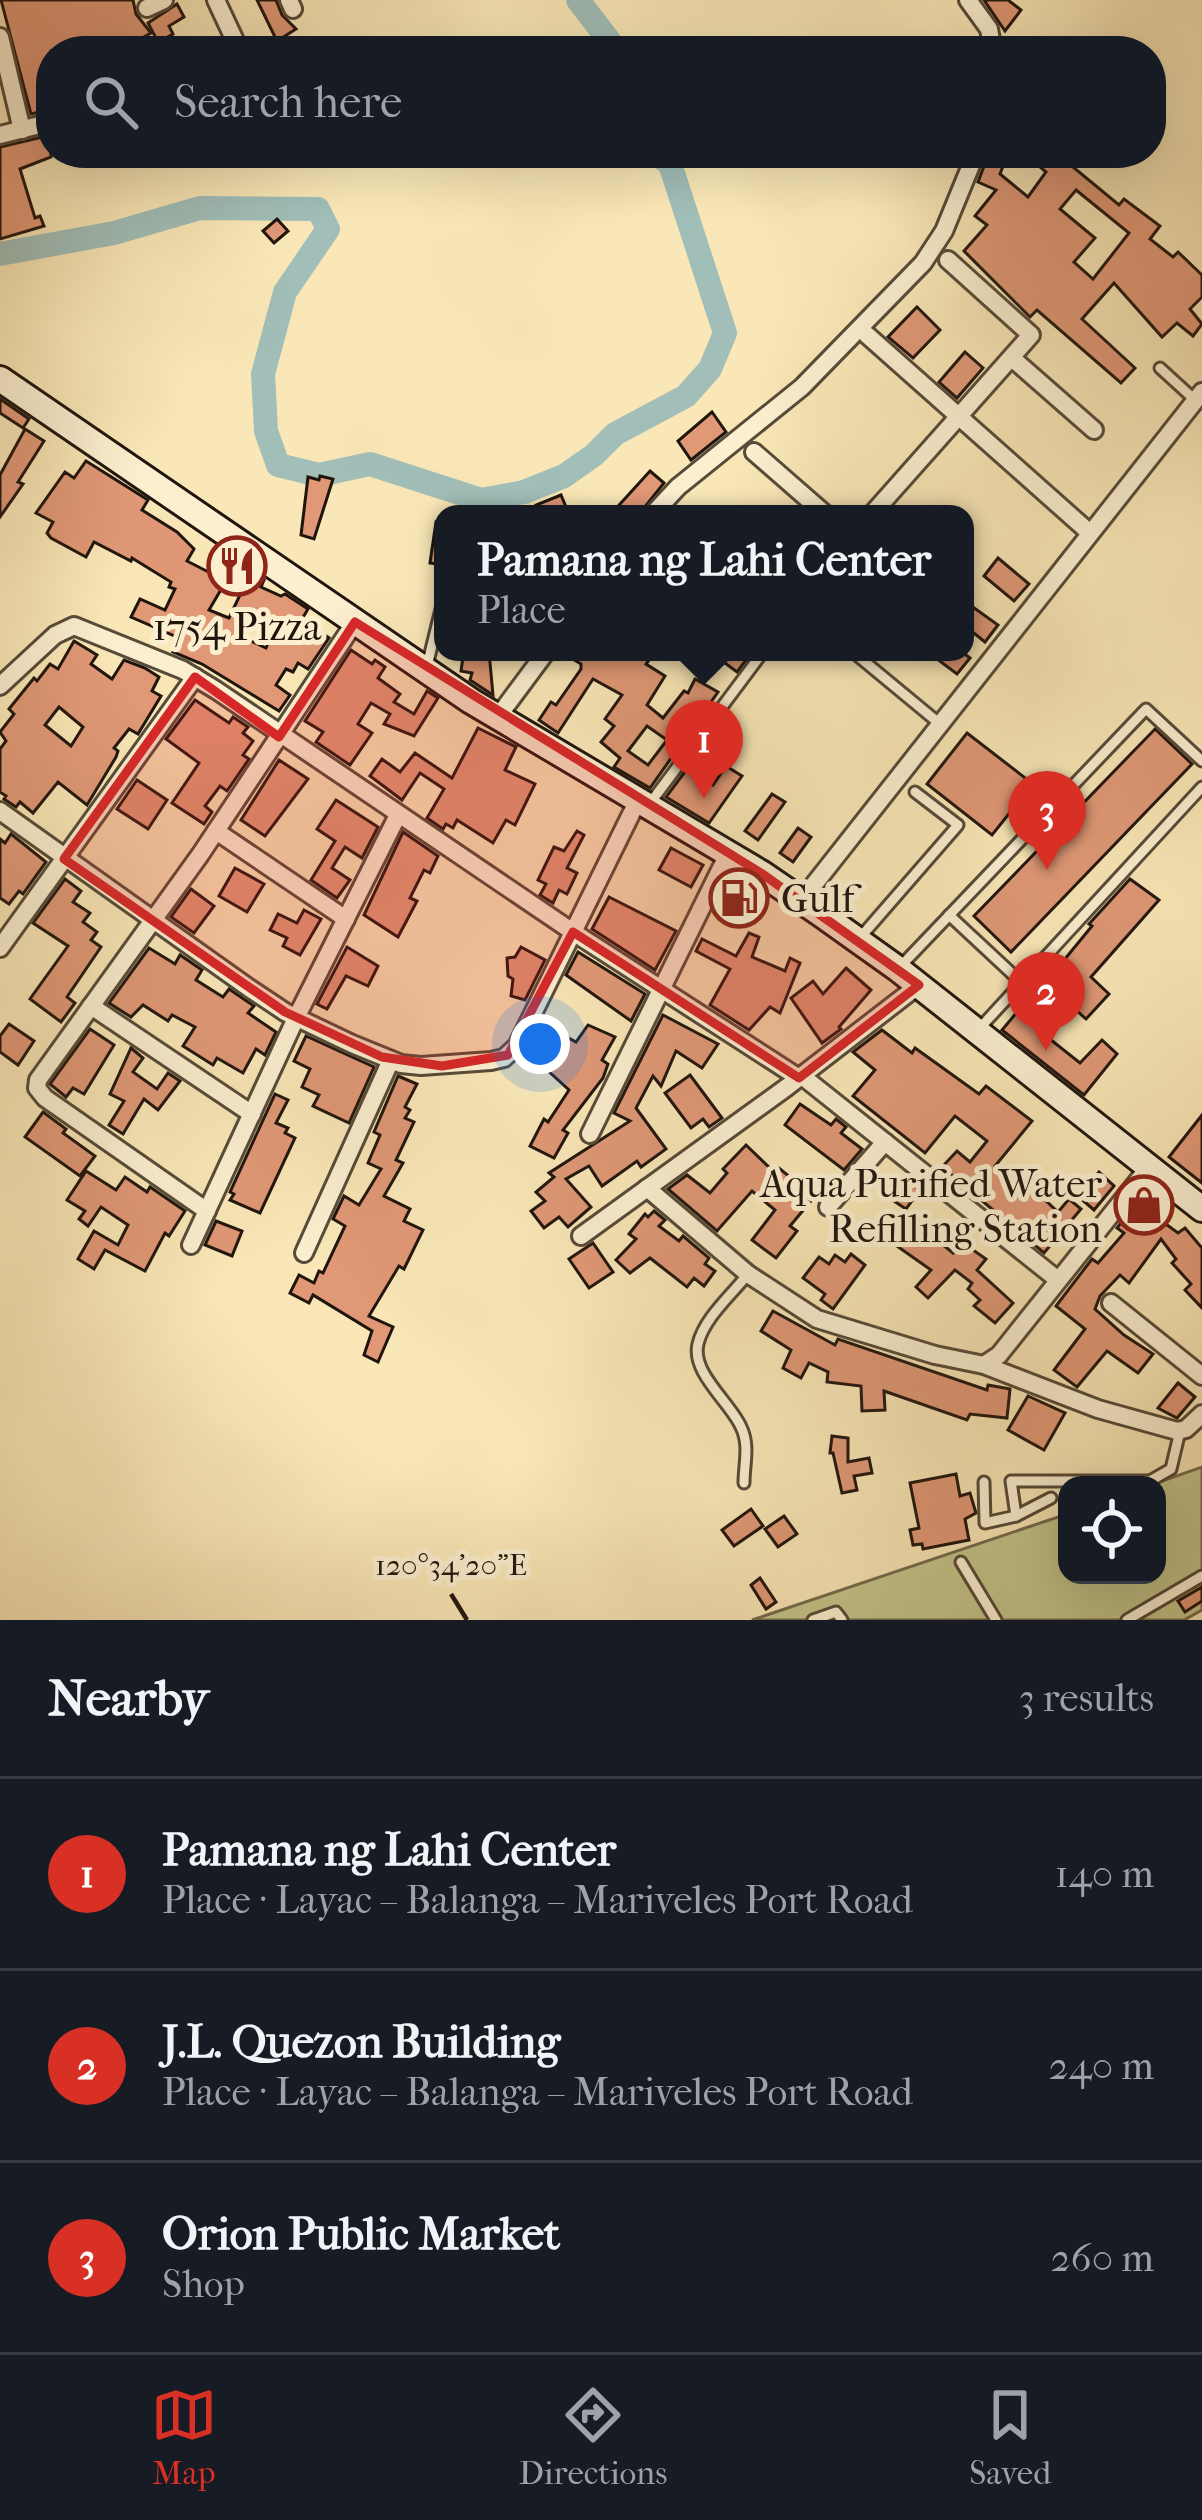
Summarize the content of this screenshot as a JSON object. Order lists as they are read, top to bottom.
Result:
{
  "places": {
    "restaurant": ["1754 Pizza"],
    "fuel station": ["Gulf"],
    "shop": ["Aqua Purified Water Refilling Station"]
  },
  "page": {
    "search": "Search here",
    "popup": ["Pamana ng Lahi Center", "Place"],
    "pins": ["1", "3", "2"],
    "heading": ["Nearby", "3 results"],
    "list": [
      {
        "mark": "1",
        "name": "Pamana ng Lahi Center",
        "note": "Place · Layac – Balanga – Mariveles Port Road",
        "value": "140 m"
      },
      {
        "mark": "2",
        "name": "J.L. Quezon Building",
        "note": "Place · Layac – Balanga – Mariveles Port Road",
        "value": "240 m"
      },
      {
        "mark": "3",
        "name": "Orion Public Market",
        "note": "Shop",
        "value": "260 m"
      }
    ],
    "nav": ["Map", "Directions", "Saved"]
  },
  "coordinates": ["120°34'20\"E"]
}
